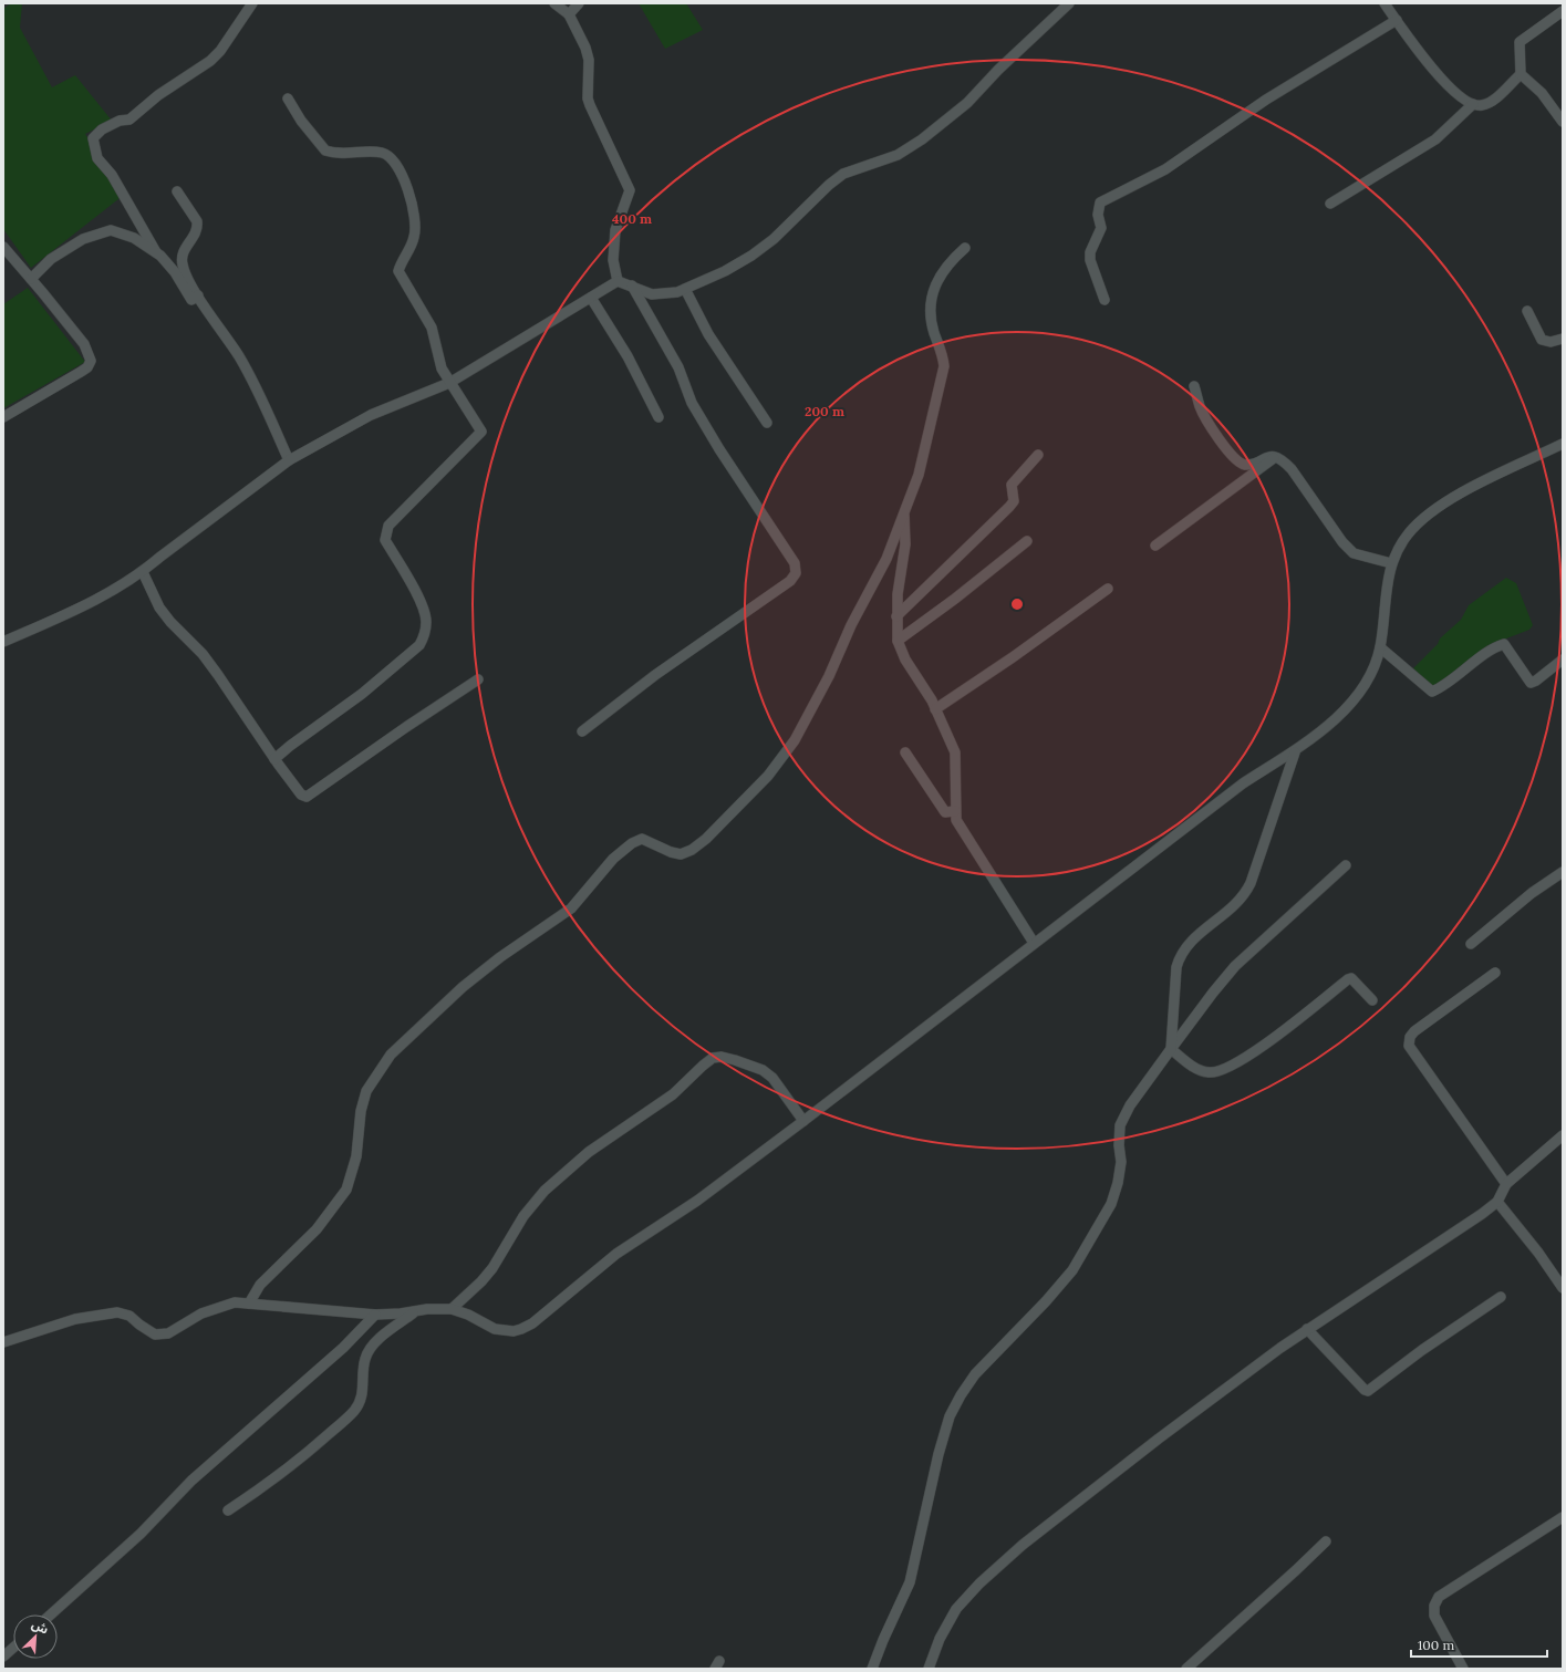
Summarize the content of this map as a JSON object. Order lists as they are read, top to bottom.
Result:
{
  "scale_bar": "100 m",
  "north": "top right",
  "rings": ["400 m", "200 m"]
}
